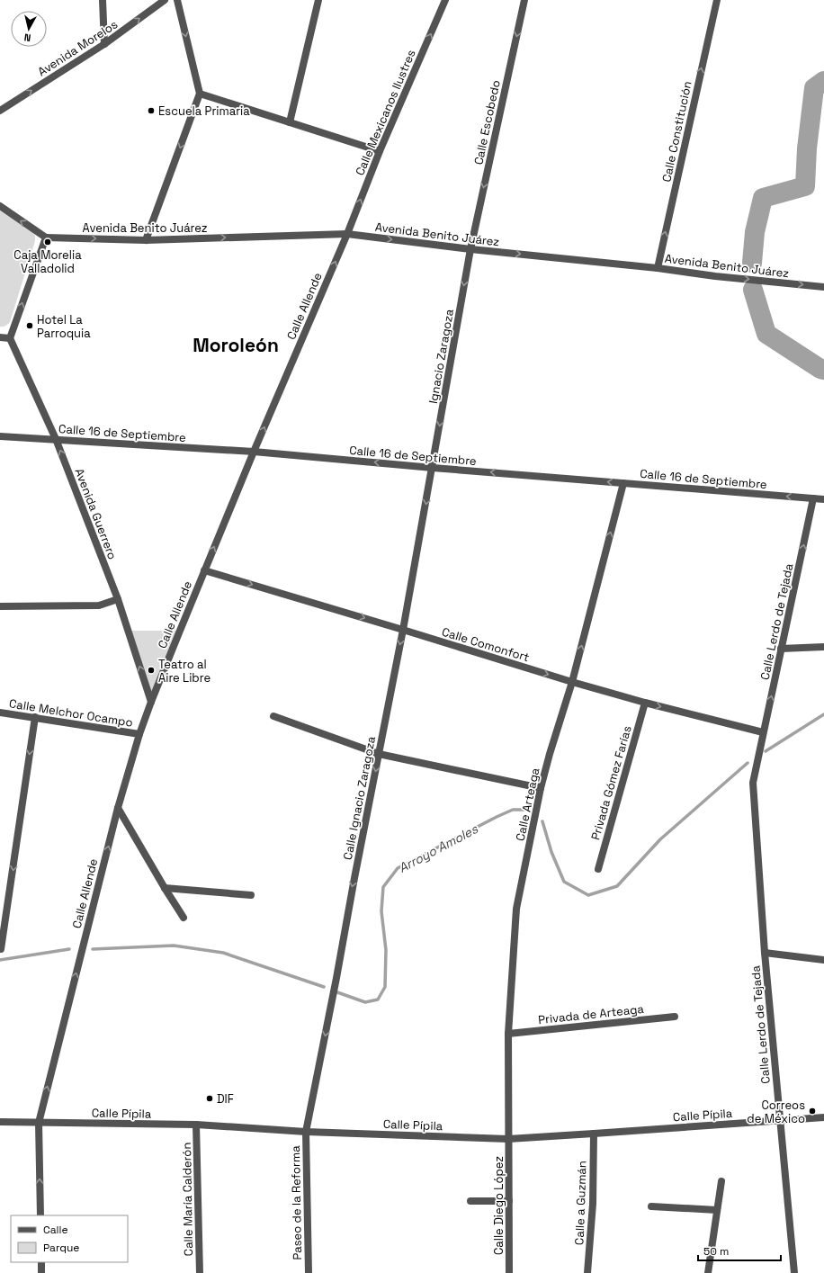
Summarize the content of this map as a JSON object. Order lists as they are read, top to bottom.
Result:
{
  "streets": {
    "street": [
      "Avenida Morelos",
      "Calle Mexicanos Ilustres",
      "Calle Escobedo",
      "Calle Constitución",
      "Avenida Benito Juárez",
      "Calle Allende",
      "Ignacio Zaragoza",
      "Calle 16 de Septiembre",
      "Avenida Guerrero",
      "Calle Lerdo de Tejada",
      "Calle Comonfort",
      "Calle Melchor Ocampo",
      "Privada Gómez Farías",
      "Calle Ignacio Zaragoza",
      "Calle Arteaga",
      "Privada de Arteaga",
      "Calle Pípila",
      "Calle María Calderón",
      "Paseo de la Reforma",
      "Calle a Guzmán",
      "Calle Diego López"
    ]
  },
  "crossings": [
    ["Calle Mexicanos Ilustres", "Avenida Benito Juárez"],
    ["Calle Mexicanos Ilustres", "Calle Allende"],
    ["Calle Escobedo", "Avenida Benito Juárez"],
    ["Calle Escobedo", "Ignacio Zaragoza"],
    ["Calle Constitución", "Avenida Benito Juárez"],
    ["Avenida Benito Juárez", "Calle Allende"],
    ["Avenida Benito Juárez", "Ignacio Zaragoza"],
    ["Calle Allende", "Calle 16 de Septiembre"],
    ["Calle Allende", "Avenida Guerrero"],
    ["Calle Allende", "Calle Comonfort"],
    ["Calle Allende", "Calle Melchor Ocampo"],
    ["Calle Allende", "Calle Pípila"],
    ["Ignacio Zaragoza", "Calle 16 de Septiembre"],
    ["Ignacio Zaragoza", "Calle Ignacio Zaragoza"],
    ["Calle 16 de Septiembre", "Avenida Guerrero"],
    ["Calle 16 de Septiembre", "Calle Lerdo de Tejada"],
    ["Calle 16 de Septiembre", "Calle Ignacio Zaragoza"],
    ["Calle 16 de Septiembre", "Calle Arteaga"],
    ["Calle Lerdo de Tejada", "Calle Comonfort"],
    ["Calle Lerdo de Tejada", "Calle Pípila"],
    ["Calle Comonfort", "Privada Gómez Farías"],
    ["Calle Comonfort", "Calle Ignacio Zaragoza"],
    ["Calle Comonfort", "Calle Arteaga"],
    ["Calle Ignacio Zaragoza", "Calle Pípila"],
    ["Calle Ignacio Zaragoza", "Paseo de la Reforma"],
    ["Calle Arteaga", "Privada de Arteaga"],
    ["Calle Arteaga", "Calle Pípila"],
    ["Calle Arteaga", "Calle Diego López"],
    ["Calle Pípila", "Calle María Calderón"],
    ["Calle Pípila", "Paseo de la Reforma"],
    ["Calle Pípila", "Calle a Guzmán"],
    ["Calle Pípila", "Calle Diego López"]
  ],
  "one_way": [
    "Avenida Morelos",
    "Calle Mexicanos Ilustres",
    "Calle Escobedo",
    "Calle Constitución",
    "Avenida Benito Juárez",
    "Calle Allende",
    "Ignacio Zaragoza",
    "Calle 16 de Septiembre",
    "Avenida Guerrero",
    "Calle Comonfort",
    "Calle Ignacio Zaragoza"
  ],
  "districts": ["Moroleón"],
  "water": ["Arroyo Amoles"],
  "places": [
    "Escuela Primaria",
    "Caja Morelia Valladolid",
    "Hotel La Parroquia",
    "Teatro al Aire Libre",
    "DIF",
    "Correos de México"
  ],
  "legend": ["Calle", "Parque"],
  "scale_bar": "50 m",
  "north": "bottom"
}
